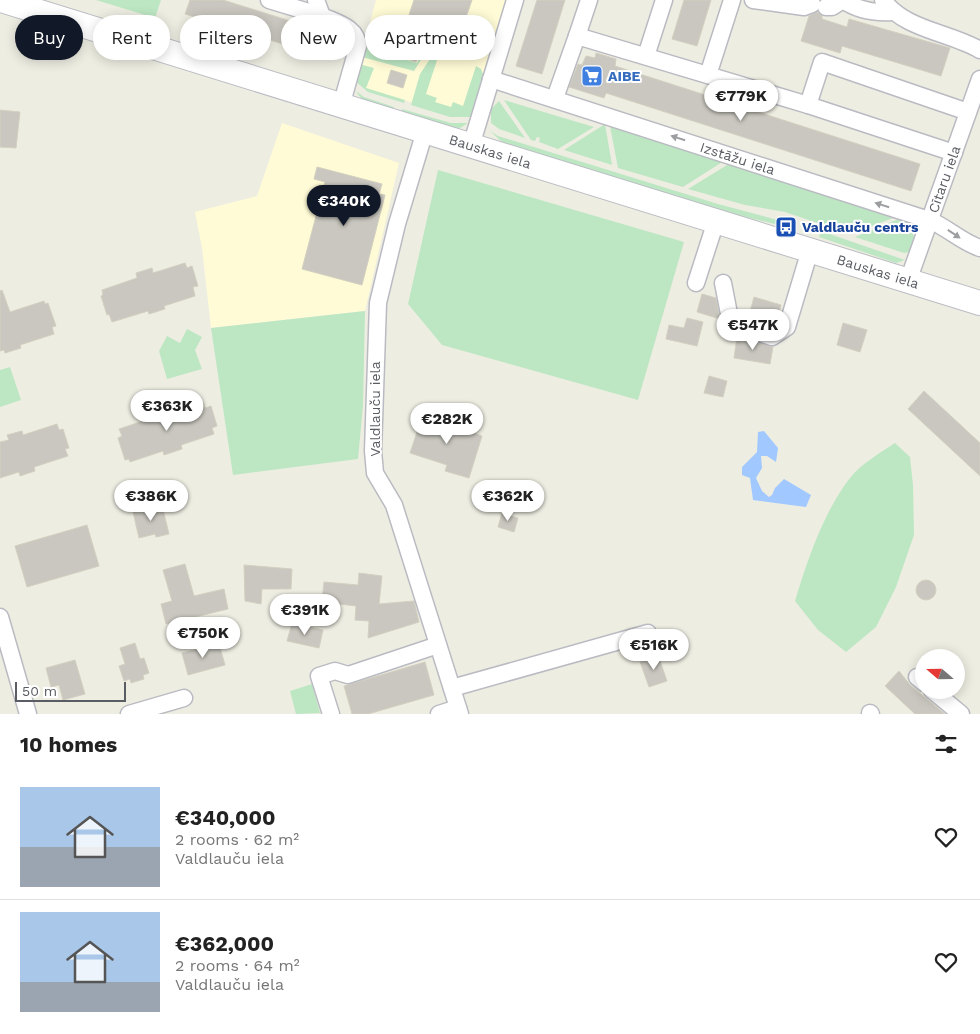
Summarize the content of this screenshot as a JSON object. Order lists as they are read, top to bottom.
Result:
{
  "streets": {
    "main road": ["Bauskas iela"],
    "street": ["Izstāžu iela", "Cītaru iela", "Valdlauču iela"]
  },
  "crossings": [
    ["Bauskas iela", "Cītaru iela"],
    ["Bauskas iela", "Valdlauču iela"],
    ["Izstāžu iela", "Cītaru iela"]
  ],
  "places": {
    "supermarket": ["AIBE"],
    "bus stop": ["Valdlauču centrs"]
  },
  "scale_bar": "50 m",
  "north": "left",
  "page": {
    "chip": [
      "Buy",
      "Rent",
      "Filters",
      "New",
      "Apartment"
    ],
    "price": [
      "€779K",
      "€340K",
      "€547K",
      "€363K",
      "€282K",
      "€386K",
      "€362K",
      "€391K",
      "€750K",
      "€516K"
    ],
    "scale": "50 m",
    "heading": "10 homes",
    "list": [
      {
        "name": "€340,000",
        "note": "2 rooms · 62 m² · Valdlauču iela"
      },
      {
        "name": "€362,000",
        "note": "2 rooms · 64 m² · Valdlauču iela"
      }
    ]
  }
}
